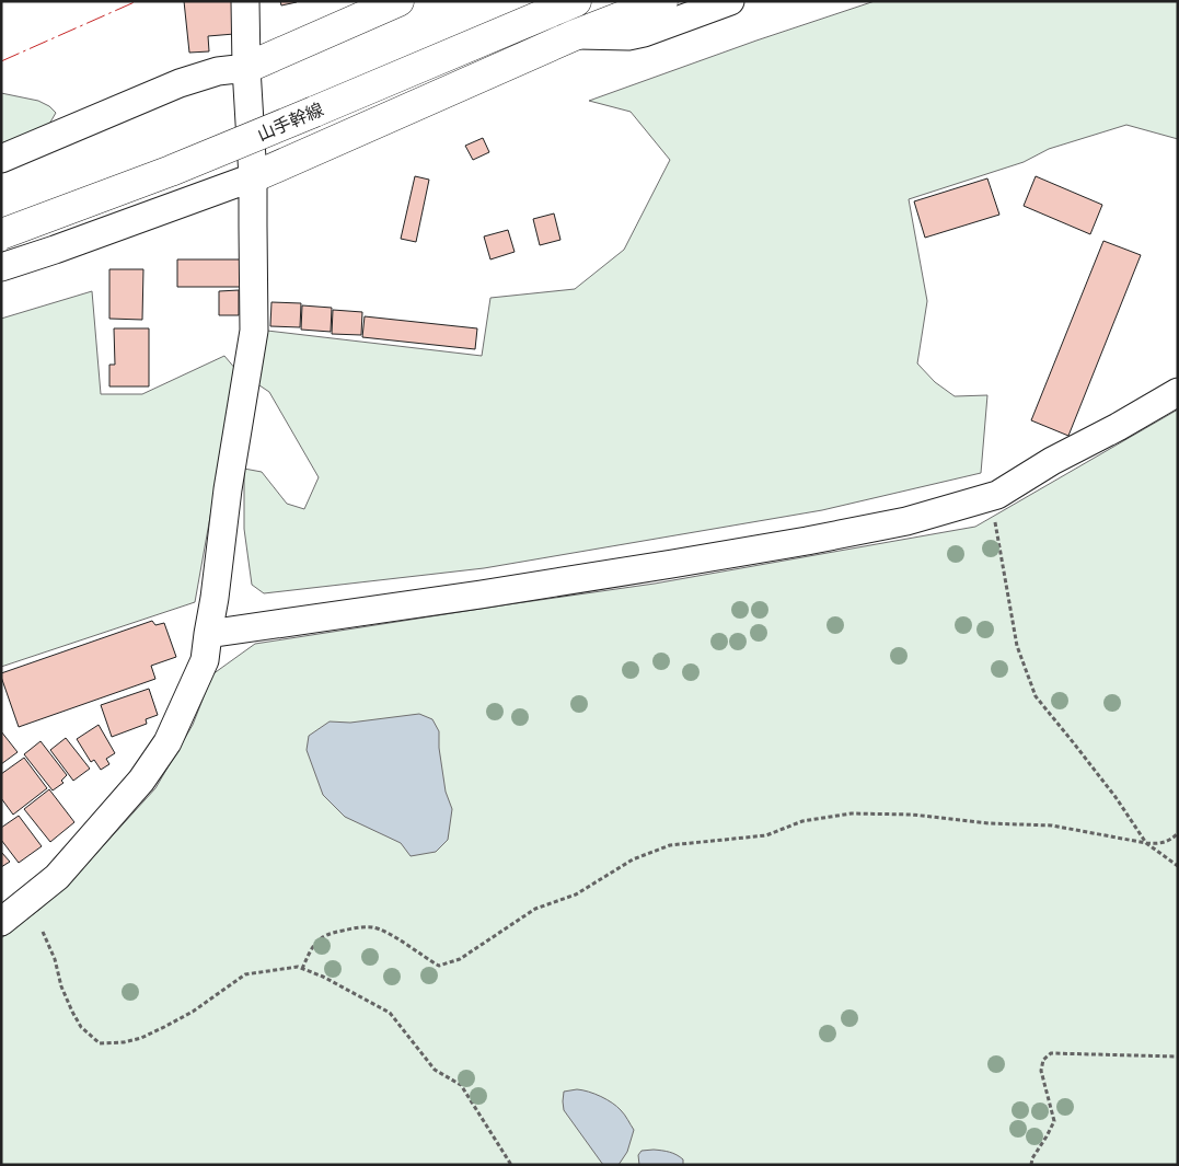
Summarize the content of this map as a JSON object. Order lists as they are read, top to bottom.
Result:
{
  "streets": {
    "main road": ["山手幹線"]
  }
}
